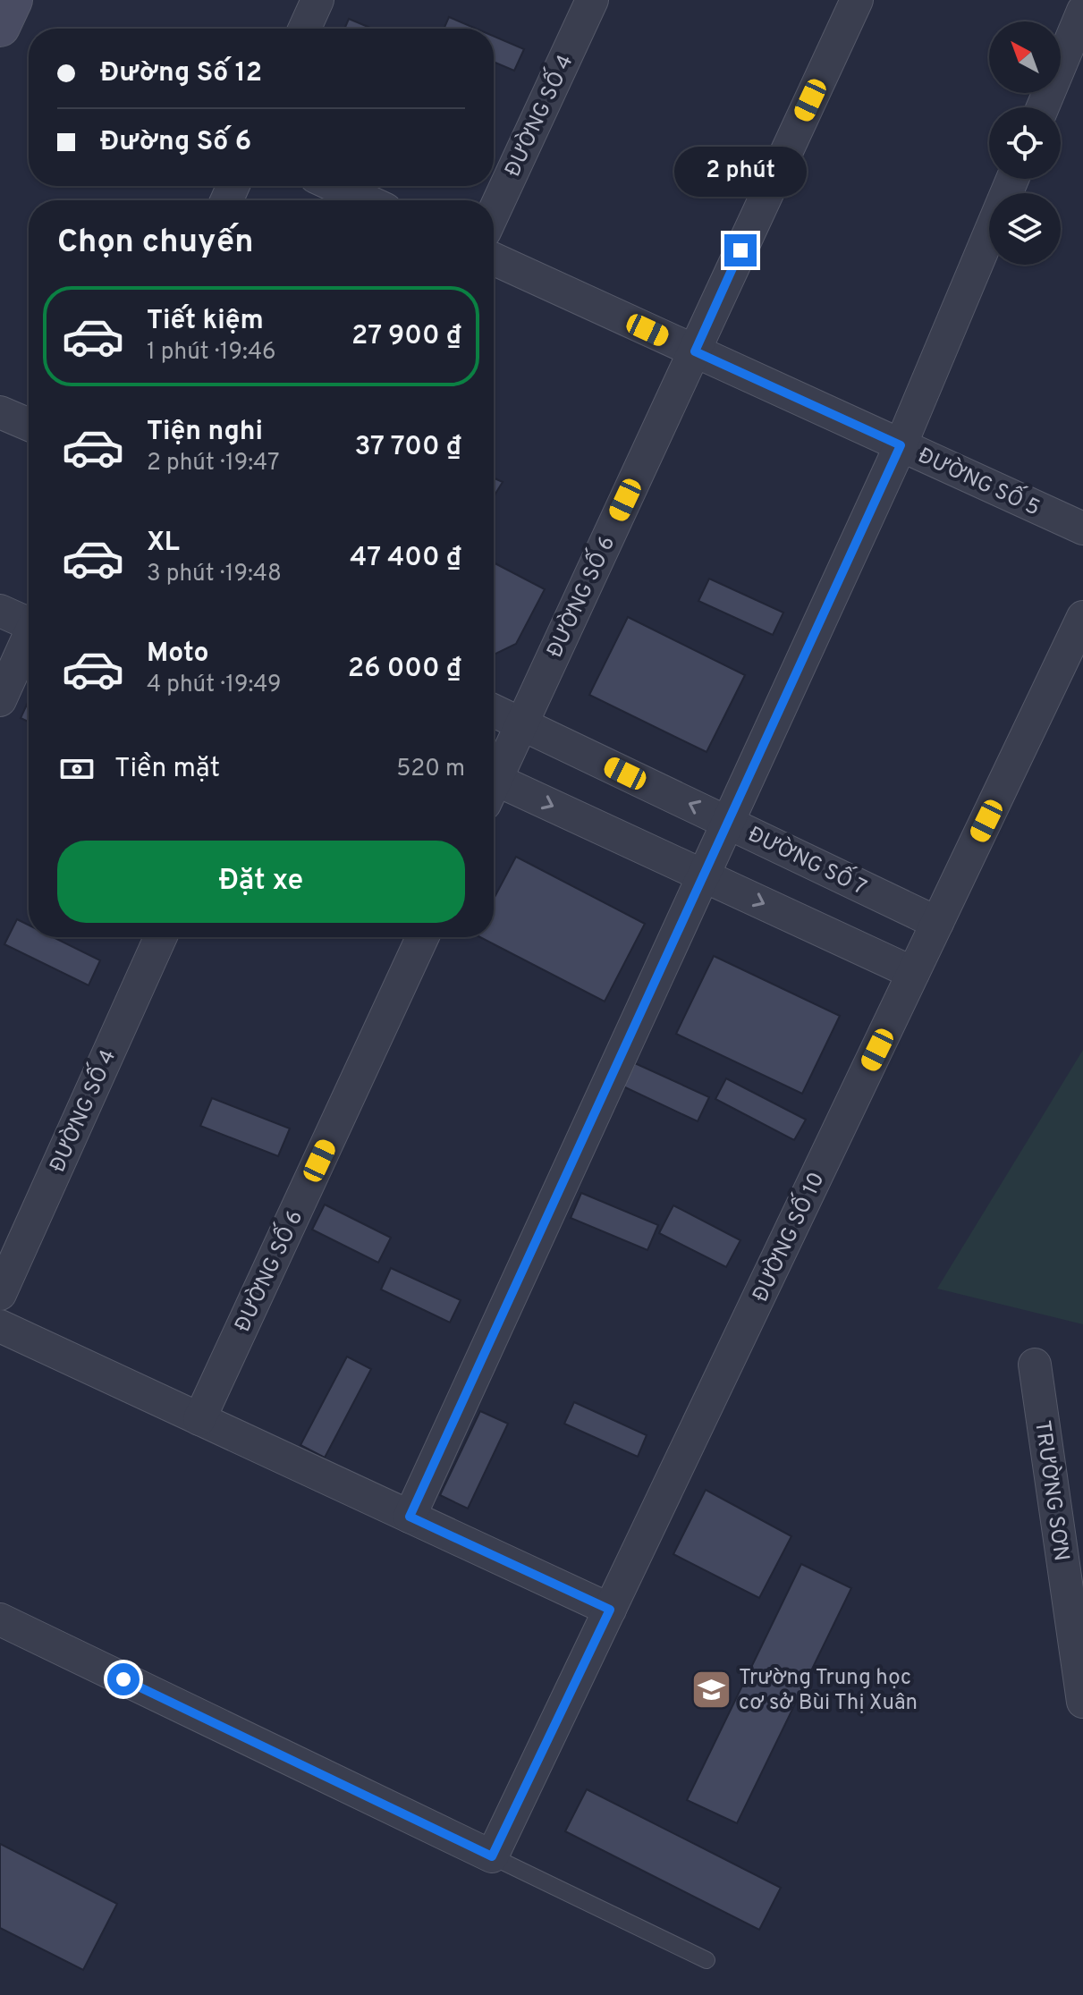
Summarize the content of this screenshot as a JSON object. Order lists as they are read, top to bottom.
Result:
{
  "streets": {
    "street": [
      "ĐƯỜNG SỐ 4",
      "ĐƯỜNG SỐ 5",
      "ĐƯỜNG SỐ 6",
      "ĐƯỜNG SỐ 7",
      "ĐƯỜNG SỐ 10",
      "TRƯỜNG SƠN"
    ]
  },
  "crossings": [
    ["ĐƯỜNG SỐ 5", "ĐƯỜNG SỐ 6"],
    ["ĐƯỜNG SỐ 6", "ĐƯỜNG SỐ 7"],
    ["ĐƯỜNG SỐ 7", "ĐƯỜNG SỐ 10"]
  ],
  "places": {
    "school or university": ["Trường Trung học cơ sở Bùi Thị Xuân"]
  },
  "north": "top left",
  "page": {
    "banner": ["Đường Số 12", "Đường Số 6"],
    "bubble": "2 phút",
    "heading": "Chọn chuyến",
    "list": [
      {
        "name": "Tiết kiệm",
        "note": "1 phút · 19:46",
        "value": "27 900 ₫"
      },
      {
        "name": "Tiện nghi",
        "note": "2 phút · 19:47",
        "value": "37 700 ₫"
      },
      {
        "name": "XL",
        "note": "3 phút · 19:48",
        "value": "47 400 ₫"
      },
      {
        "name": "Moto",
        "note": "4 phút · 19:49",
        "value": "26 000 ₫"
      }
    ],
    "pay": ["Tiền mặt", "520 m"],
    "buttons": "Đặt xe"
  }
}
